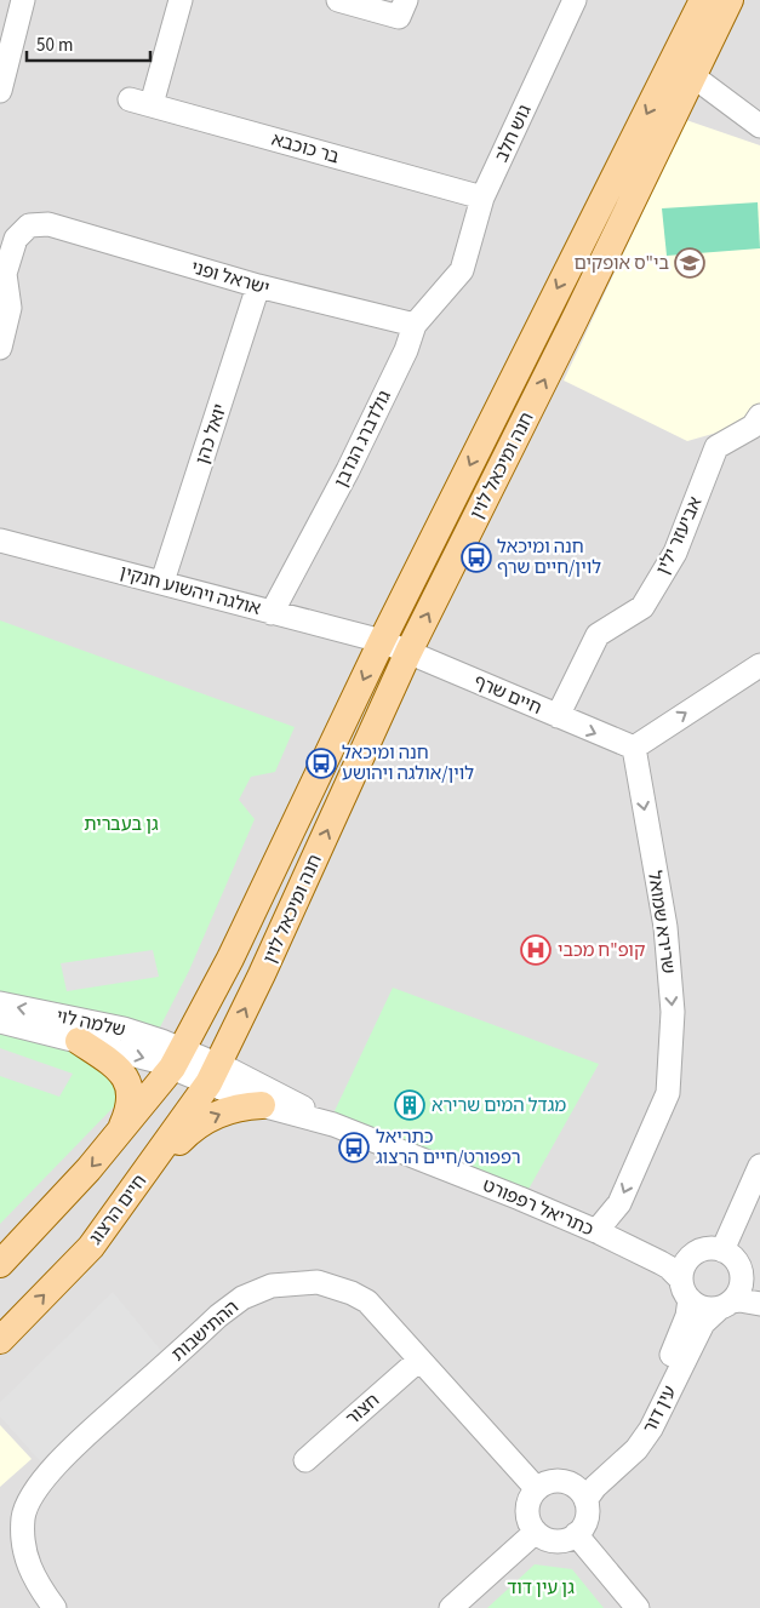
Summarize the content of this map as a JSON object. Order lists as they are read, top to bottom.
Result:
{
  "streets": {
    "main road": ["חנה ומיכאל לוין", "חיים הרצוג"],
    "street": [
      "גוש חלב",
      "בר כוכבא",
      "ישראל ופני",
      "יואל כהן",
      "גולדברג הנדבן",
      "אביעזר ילין",
      "אולגה ויהשוע חנקין",
      "חיים שרף",
      "שרירא שמואל",
      "שלמה לוי",
      "כתריאל רפפורט",
      "ההתישבות",
      "חצור",
      "עין דור"
    ]
  },
  "crossings": [
    ["גוש חלב", "בר כוכבא"],
    ["גוש חלב", "גולדברג הנדבן"],
    ["ישראל ופני", "יואל כהן"],
    ["ישראל ופני", "גולדברג הנדבן"],
    ["יואל כהן", "אולגה ויהשוע חנקין"],
    ["גולדברג הנדבן", "אולגה ויהשוע חנקין"],
    ["חנה ומיכאל לוין", "אולגה ויהשוע חנקין"],
    ["חנה ומיכאל לוין", "חיים שרף"],
    ["חנה ומיכאל לוין", "שלמה לוי"],
    ["חנה ומיכאל לוין", "כתריאל רפפורט"],
    ["חנה ומיכאל לוין", "חיים הרצוג"],
    ["אביעזר ילין", "חיים שרף"],
    ["אולגה ויהשוע חנקין", "חיים שרף"],
    ["חיים שרף", "שרירא שמואל"],
    ["שרירא שמואל", "כתריאל רפפורט"],
    ["שלמה לוי", "כתריאל רפפורט"],
    ["כתריאל רפפורט", "חיים הרצוג"],
    ["כתריאל רפפורט", "עין דור"],
    ["ההתישבות", "חצור"],
    ["ההתישבות", "עין דור"]
  ],
  "one_way": ["שרירא שמואל"],
  "parks": ["גן בעברית", "גן עין דוד"],
  "places": {
    "school or university": ["בי\"ס אופקים"],
    "bus stop": ["חנה ומיכאל לוין/חיים שרף", "חנה ומיכאל לוין/אולגה ויהושע", "כתריאל רפפורט/חיים הרצוג"],
    "hospital": ["קופ\"ח מכבי"],
    "building": ["מגדל המים שרירא"]
  },
  "scale_bar": "50 m"
}
